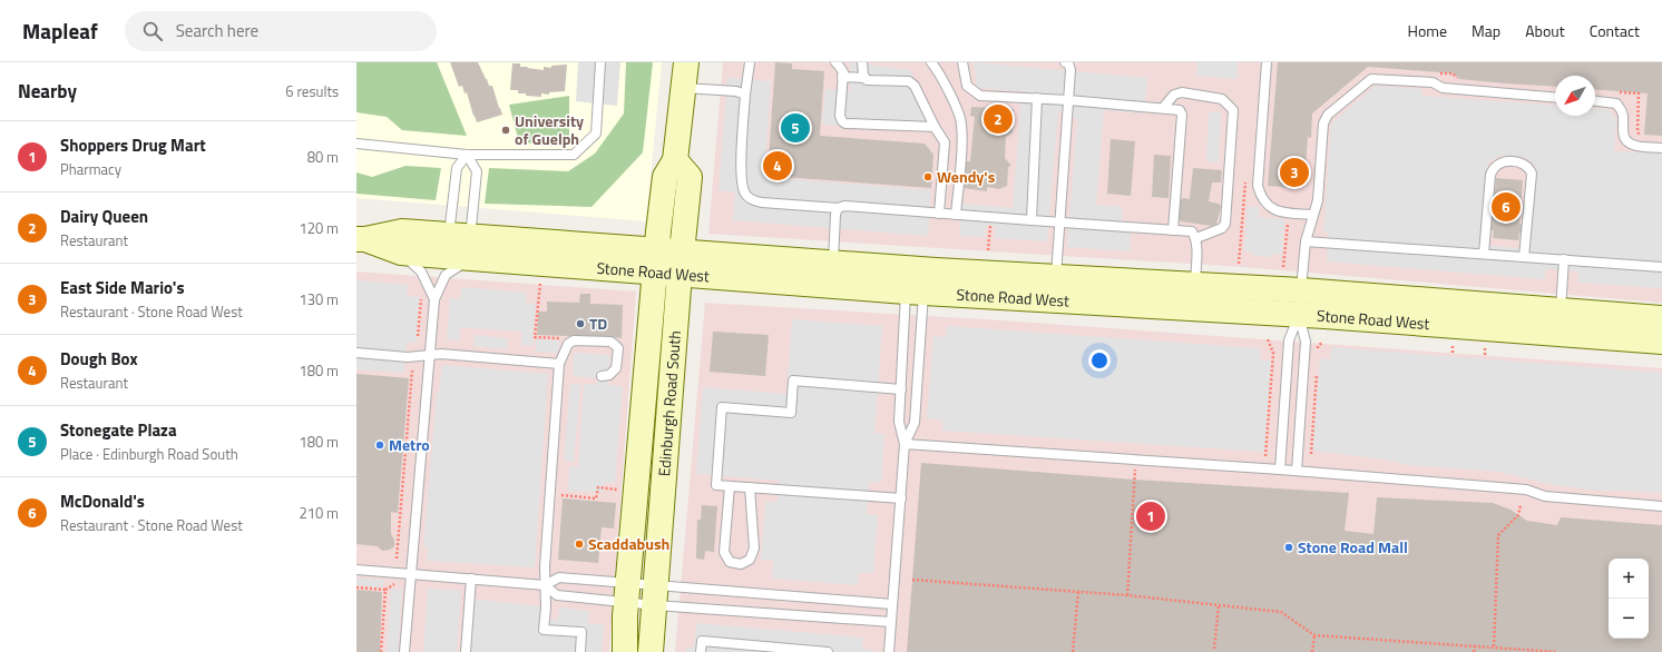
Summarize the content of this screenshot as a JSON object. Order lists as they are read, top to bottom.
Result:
{
  "streets": {
    "main road": ["Stone Road West", "Edinburgh Road South"]
  },
  "crossings": [
    ["Stone Road West", "Edinburgh Road South"]
  ],
  "places": [
    "University of Guelph",
    "Wendy's",
    "TD",
    "Metro",
    "Scaddabush",
    "Stone Road Mall"
  ],
  "north": "bottom left",
  "page": {
    "header": "Mapleaf",
    "search": "Search here",
    "nav": [
      "Home",
      "Map",
      "About",
      "Contact"
    ],
    "heading": ["Nearby", "6 results"],
    "pins": [
      "2",
      "5",
      "4",
      "3",
      "6",
      "1"
    ],
    "list": [
      {
        "mark": "1",
        "name": "Shoppers Drug Mart",
        "note": "Pharmacy",
        "value": "80 m"
      },
      {
        "mark": "2",
        "name": "Dairy Queen",
        "note": "Restaurant",
        "value": "120 m"
      },
      {
        "mark": "3",
        "name": "East Side Mario's",
        "note": "Restaurant · Stone Road West",
        "value": "130 m"
      },
      {
        "mark": "4",
        "name": "Dough Box",
        "note": "Restaurant",
        "value": "180 m"
      },
      {
        "mark": "5",
        "name": "Stonegate Plaza",
        "note": "Place · Edinburgh Road South",
        "value": "180 m"
      },
      {
        "mark": "6",
        "name": "McDonald's",
        "note": "Restaurant · Stone Road West",
        "value": "210 m"
      }
    ],
    "map_buttons": ["+", "−"]
  }
}
